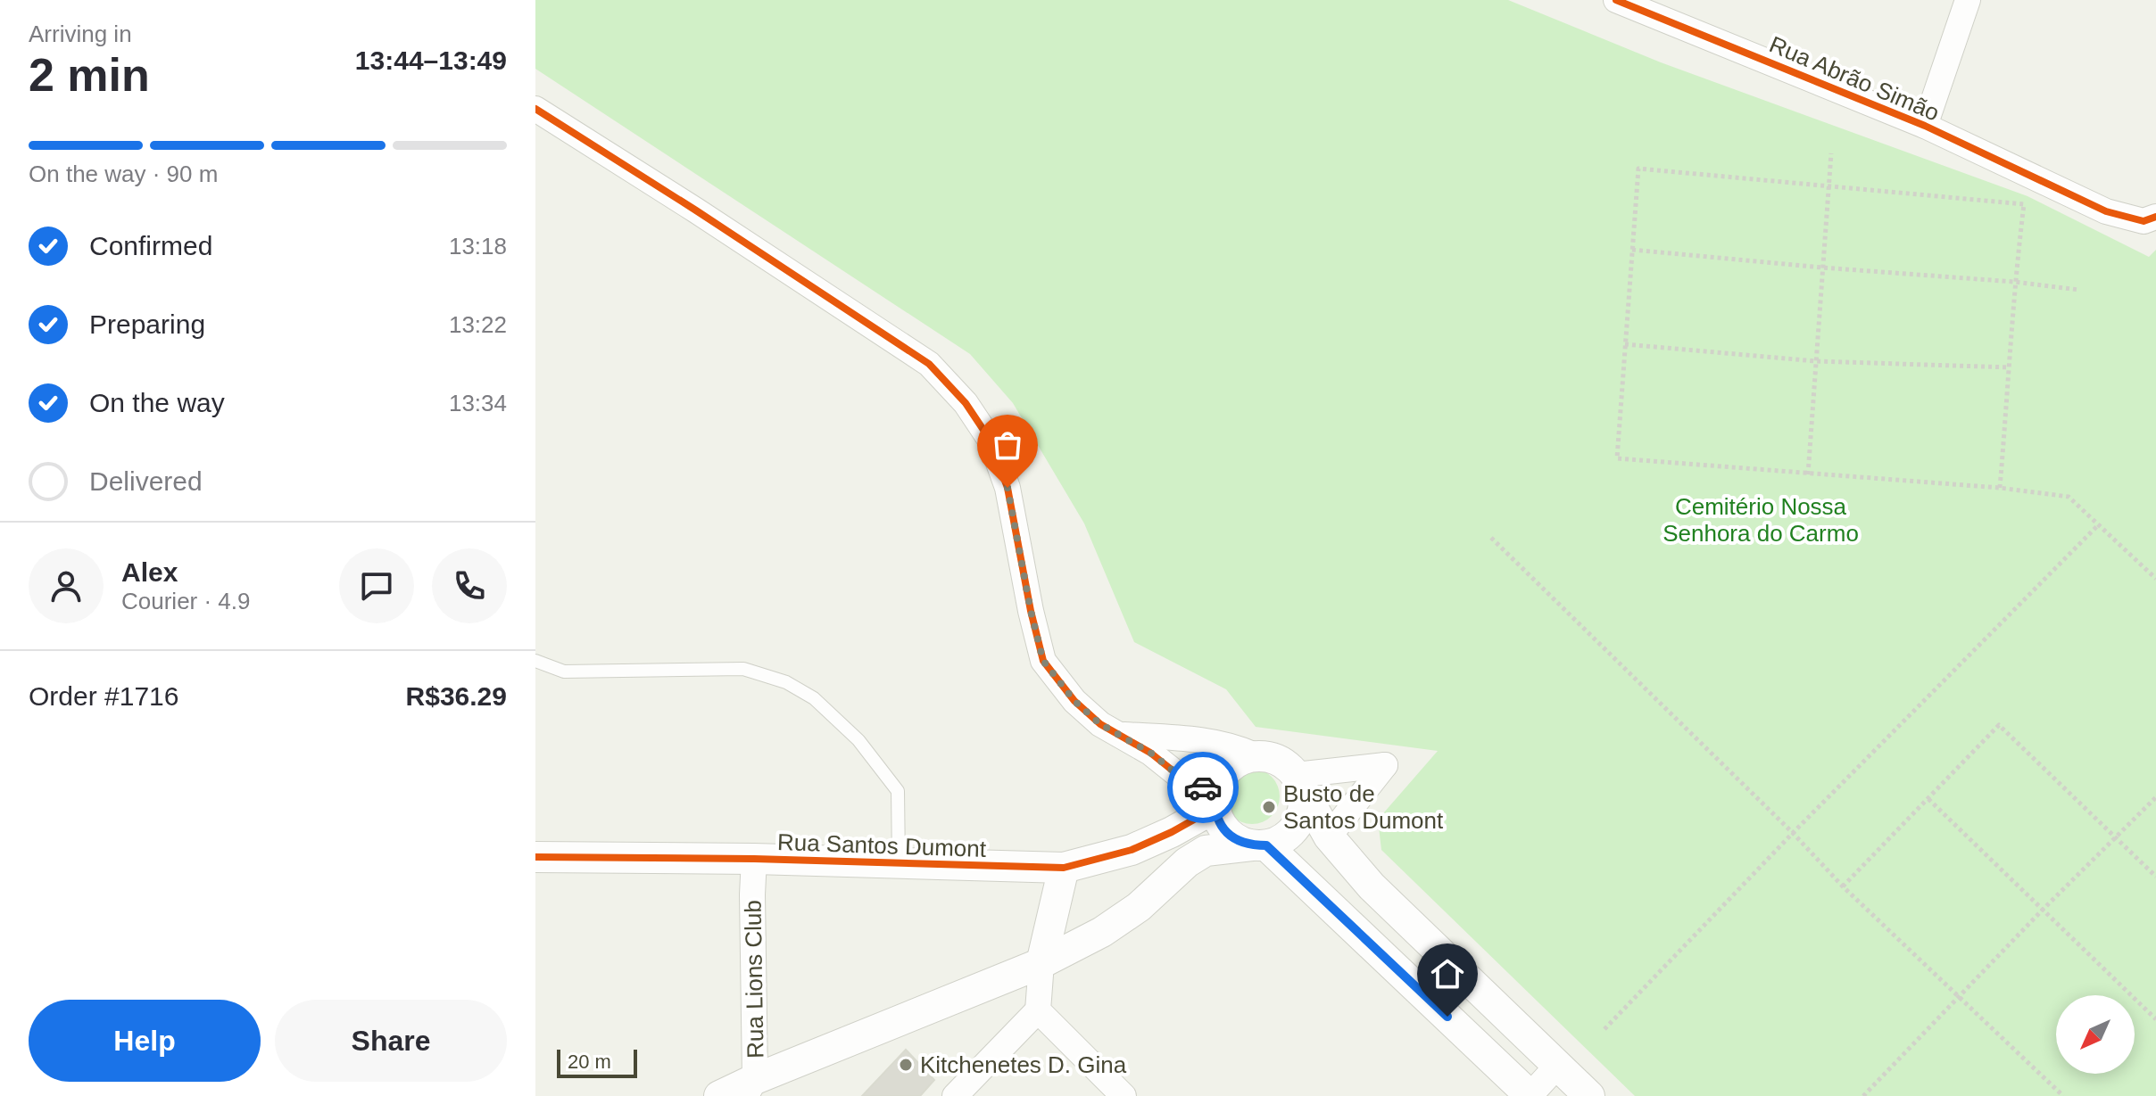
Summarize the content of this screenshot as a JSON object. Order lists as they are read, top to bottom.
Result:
{
  "streets": {
    "street": ["Rua Abrão Simão", "Rua Santos Dumont", "Rua Lions Club"]
  },
  "crossings": [
    ["Rua Santos Dumont", "Rua Lions Club"]
  ],
  "parks": ["Cemitério Nossa Senhora do Carmo"],
  "places": ["Busto de Santos Dumont", "Kitchenetes D. Gina"],
  "scale_bar": "20 m",
  "north": "bottom left",
  "page": {
    "heading": ["2 min", "Arriving in", "13:44–13:49"],
    "panel": [
      "Alex",
      "Courier · 4.9",
      "Order #1716",
      "R$36.29"
    ],
    "bar": "On the way · 90 m",
    "list": [
      ["Confirmed", "13:18"],
      ["Preparing", "13:22"],
      ["On the way", "13:34"],
      "Delivered"
    ],
    "buttons": ["Help", "Share"],
    "scale": "20 m"
  }
}
